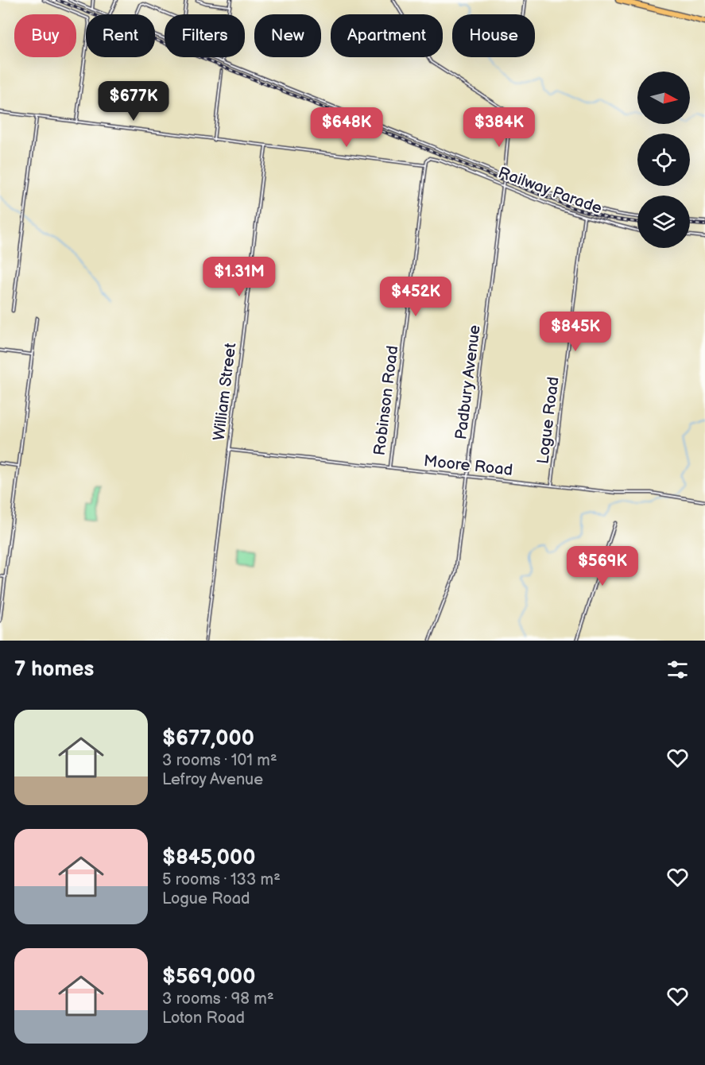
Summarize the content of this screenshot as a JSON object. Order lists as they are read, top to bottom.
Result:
{
  "streets": {
    "street": [
      "Railway Parade",
      "Padbury Avenue",
      "William Street",
      "Robinson Road",
      "Logue Road",
      "Moore Road"
    ]
  },
  "crossings": [
    ["Railway Parade", "Padbury Avenue"],
    ["Railway Parade", "Robinson Road"],
    ["Railway Parade", "Logue Road"],
    ["Padbury Avenue", "Moore Road"],
    ["William Street", "Moore Road"],
    ["Robinson Road", "Moore Road"],
    ["Logue Road", "Moore Road"]
  ],
  "north": "right",
  "page": {
    "chip": [
      "Buy",
      "Rent",
      "Filters",
      "New",
      "Apartment",
      "House"
    ],
    "price": [
      "$677K",
      "$648K",
      "$384K",
      "$1.31M",
      "$452K",
      "$845K",
      "$569K"
    ],
    "heading": "7 homes",
    "list": [
      {
        "name": "$677,000",
        "note": "3 rooms · 101 m² · Lefroy Avenue"
      },
      {
        "name": "$845,000",
        "note": "5 rooms · 133 m² · Logue Road"
      },
      {
        "name": "$569,000",
        "note": "3 rooms · 98 m² · Loton Road"
      }
    ]
  }
}
